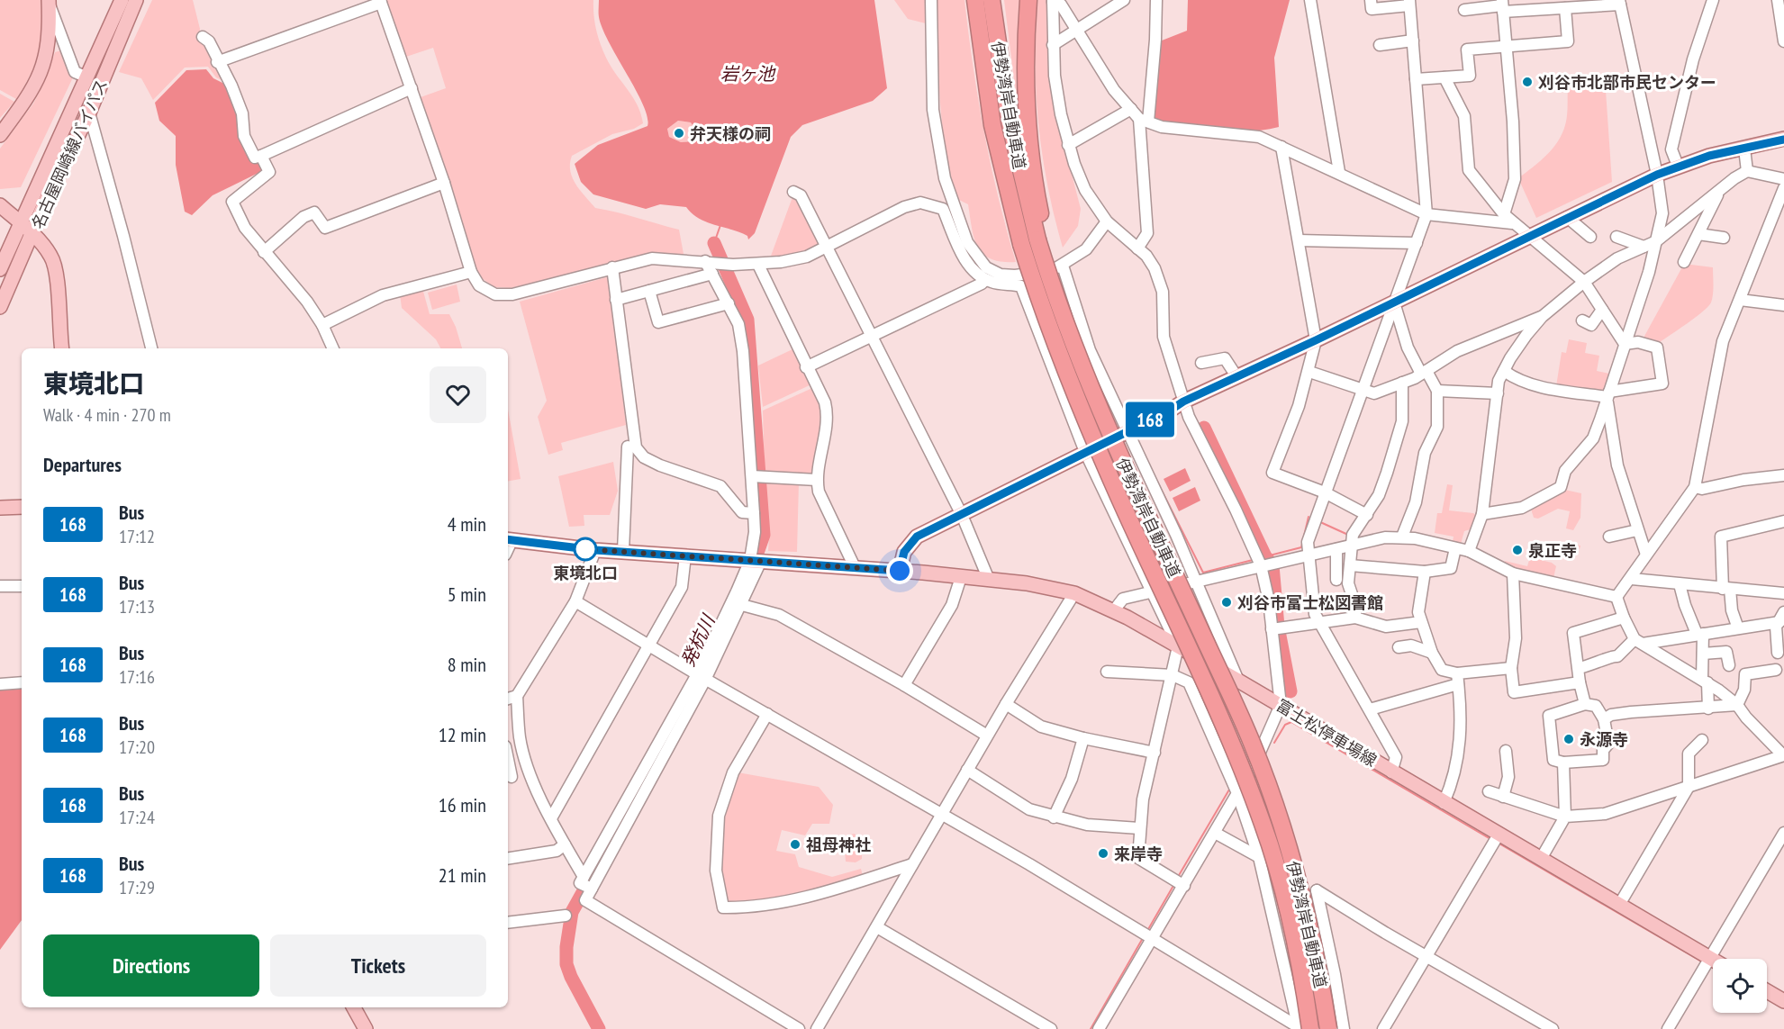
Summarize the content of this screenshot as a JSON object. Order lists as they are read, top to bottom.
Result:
{
  "streets": {
    "highway": ["伊勢湾岸自動車道"],
    "main road": ["名古屋岡崎線バイパス", "富士松停車場線"]
  },
  "water": ["岩ヶ池", "発杭川"],
  "places": [
    "刈谷市北部市民センター",
    "弁天様の祠",
    "東境北口",
    "泉正寺",
    "刈谷市富士松図書館",
    "永源寺",
    "祖母神社",
    "来岸寺"
  ],
  "lines": ["bus line 168"],
  "page": {
    "on_map": "168",
    "heading": [
      ["東境北口", "Walk · 4 min · 270 m"],
      "Departures"
    ],
    "list": [
      {
        "mark": "168",
        "name": "Bus",
        "note": "17:12",
        "value": "4 min"
      },
      {
        "mark": "168",
        "name": "Bus",
        "note": "17:13",
        "value": "5 min"
      },
      {
        "mark": "168",
        "name": "Bus",
        "note": "17:16",
        "value": "8 min"
      },
      {
        "mark": "168",
        "name": "Bus",
        "note": "17:20",
        "value": "12 min"
      },
      {
        "mark": "168",
        "name": "Bus",
        "note": "17:24",
        "value": "16 min"
      },
      {
        "mark": "168",
        "name": "Bus",
        "note": "17:29",
        "value": "21 min"
      }
    ],
    "buttons": ["Directions", "Tickets"]
  }
}
